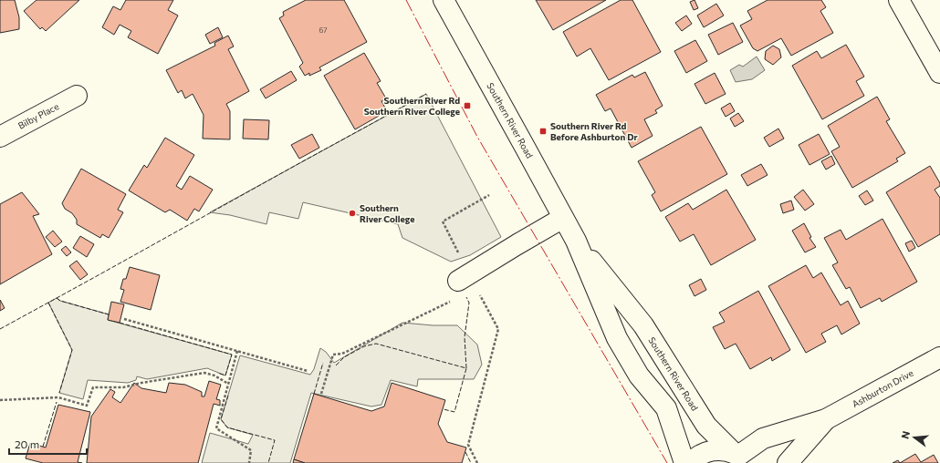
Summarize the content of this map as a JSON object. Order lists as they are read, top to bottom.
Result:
{
  "streets": {
    "main road": ["Bilby Place", "Southern River Road", "Ashburton Drive"]
  },
  "crossings": [
    ["Southern River Road", "Ashburton Drive"]
  ],
  "places": {
    "transit": ["Southern River Rd Southern River College", "Southern River Rd Before Ashburton Dr"],
    "other": ["Southern River College"]
  },
  "house_numbers": ["67"],
  "scale_bar": "20 m",
  "north": "left"
}
